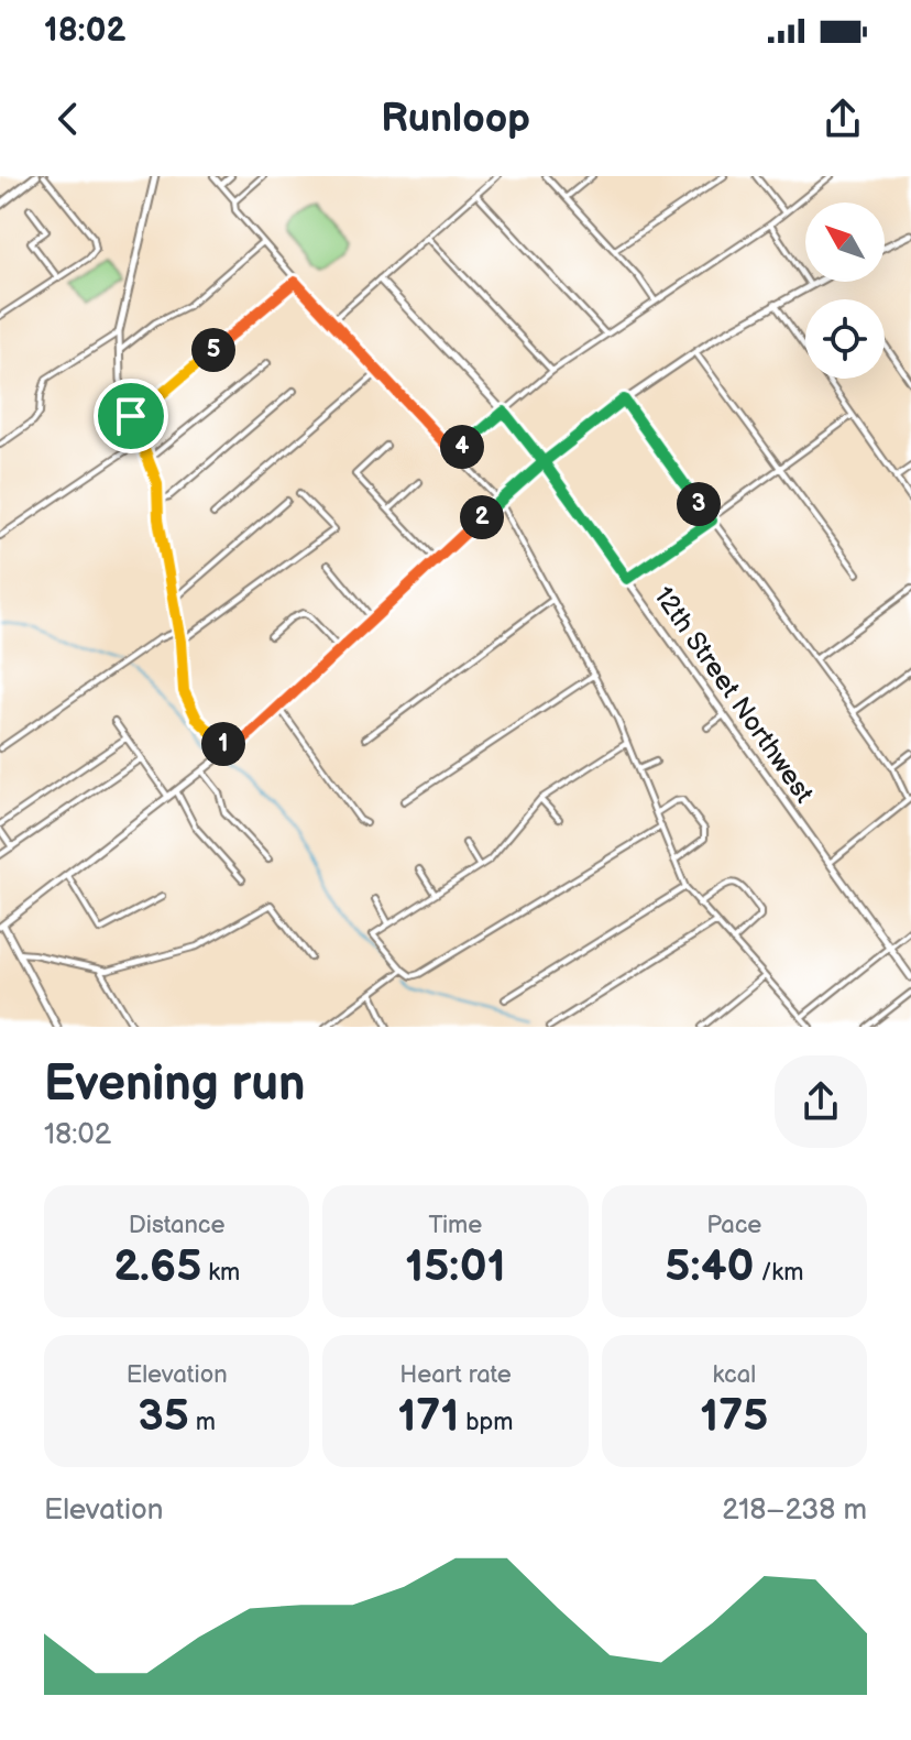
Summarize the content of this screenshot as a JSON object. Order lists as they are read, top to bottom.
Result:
{
  "streets": {
    "street": ["12th Street Northwest"]
  },
  "north": "top left",
  "page": {
    "status": "18:02",
    "header": "Runloop",
    "pins": [
      "5",
      "4",
      "3",
      "2",
      "1"
    ],
    "heading": ["Evening run", "18:02"],
    "stats": [
      ["Distance", "2.65 km"],
      ["Time", "15:01"],
      ["Pace", "5:40 /km"],
      ["Elevation", "35 m"],
      ["Heart rate", "171 bpm"],
      ["kcal", "175"]
    ],
    "chart": ["Elevation", "218–238 m"]
  }
}
